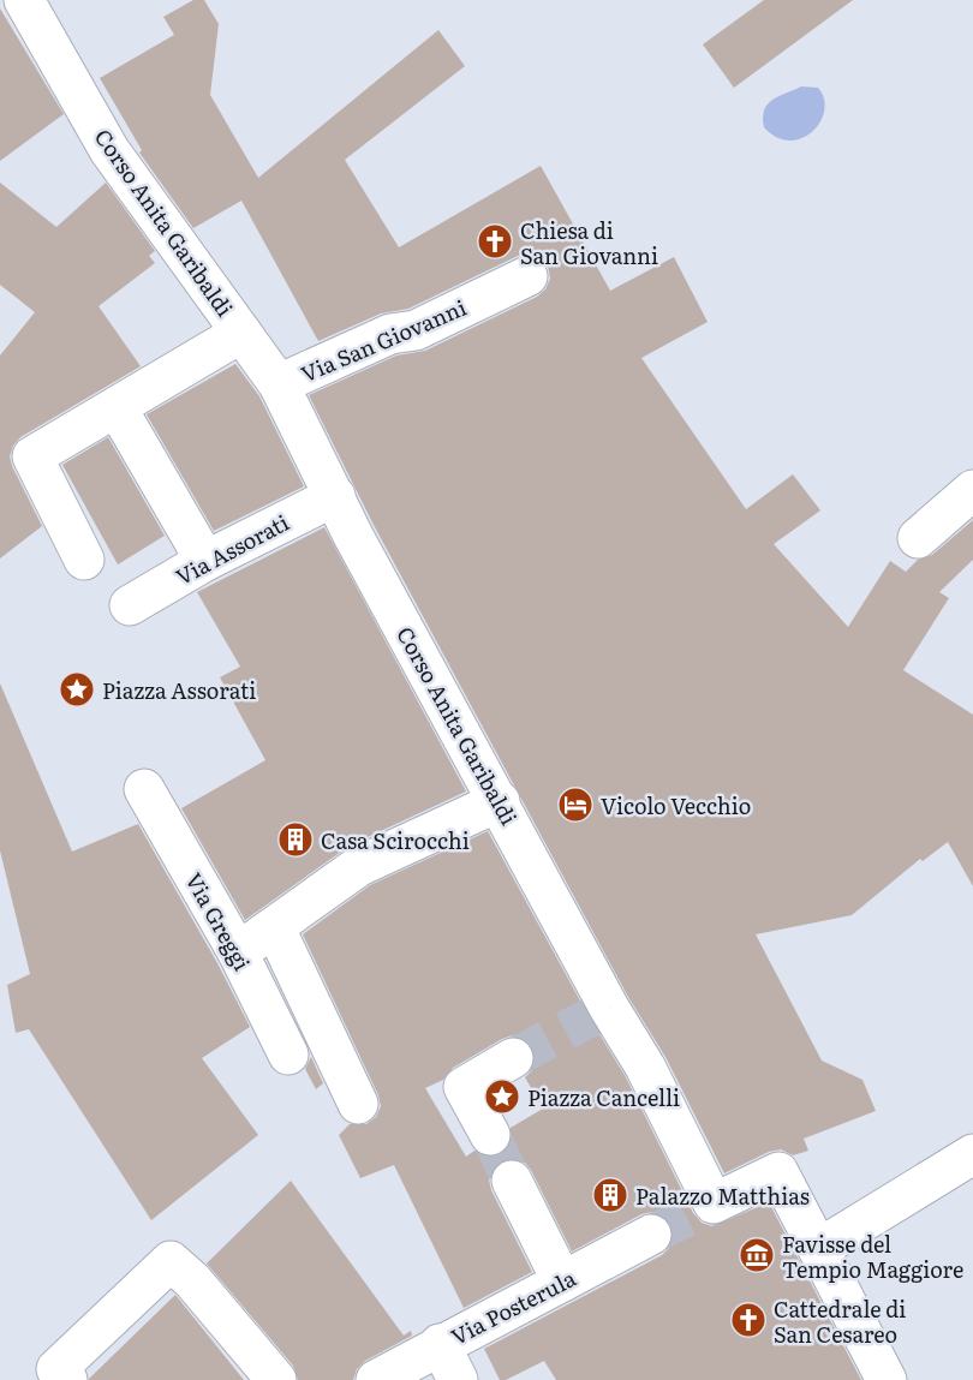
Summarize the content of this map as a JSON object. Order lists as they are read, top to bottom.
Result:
{
  "streets": {
    "street": [
      "Corso Anita Garibaldi",
      "Via San Giovanni",
      "Via Assorati",
      "Via Greggi",
      "Via Posterula"
    ]
  },
  "crossings": [
    ["Corso Anita Garibaldi", "Via San Giovanni"],
    ["Corso Anita Garibaldi", "Via Assorati"]
  ],
  "places": {
    "church": ["Chiesa di San Giovanni", "Cattedrale di San Cesareo"],
    "place": ["Piazza Assorati", "Piazza Cancelli"],
    "hotel": ["Vicolo Vecchio"],
    "building": ["Casa Scirocchi", "Palazzo Matthias"],
    "museum": ["Favisse del Tempio Maggiore"]
  }
}
